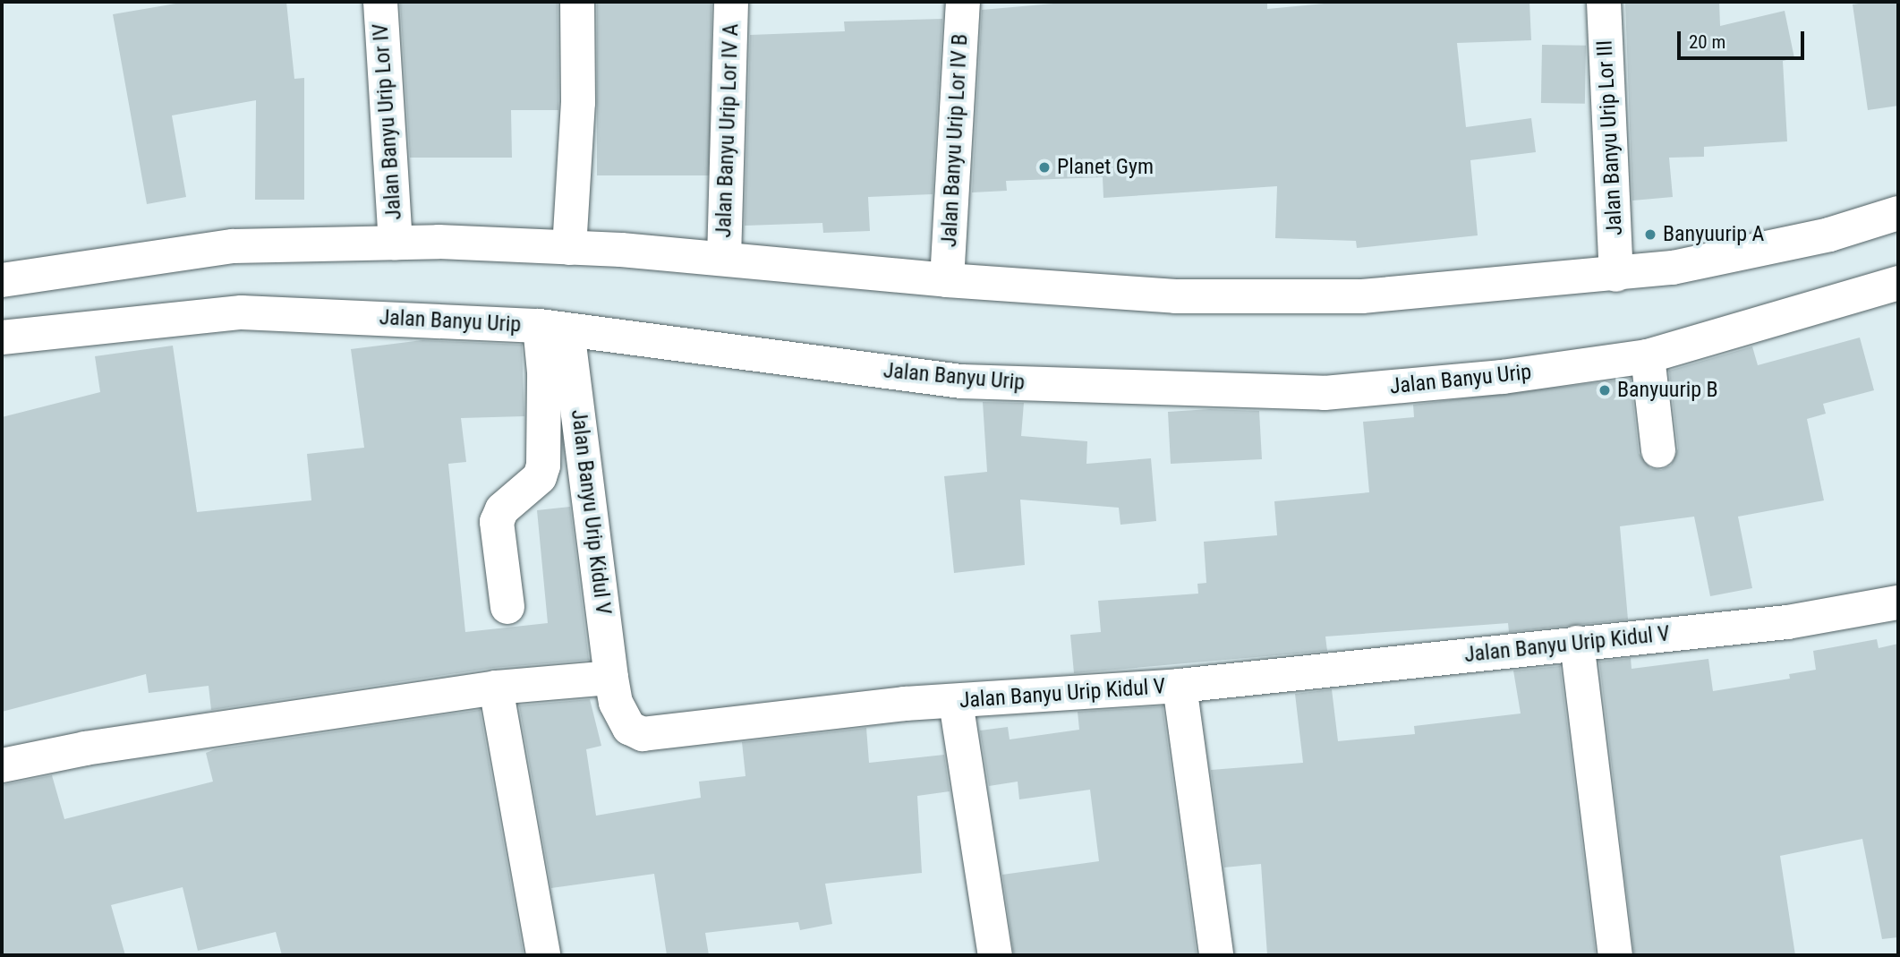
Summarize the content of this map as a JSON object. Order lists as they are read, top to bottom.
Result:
{
  "streets": {
    "street": [
      "Jalan Banyu Urip Lor IV",
      "Jalan Banyu Urip Lor IV A",
      "Jalan Banyu Urip Lor III",
      "Jalan Banyu Urip Lor IV B",
      "Jalan Banyu Urip",
      "Jalan Banyu Urip Kidul V"
    ]
  },
  "crossings": [
    ["Jalan Banyu Urip", "Jalan Banyu Urip Kidul V"]
  ],
  "places": ["Planet Gym", "Banyuurip A", "Banyuurip B"],
  "scale_bar": "20 m"
}
